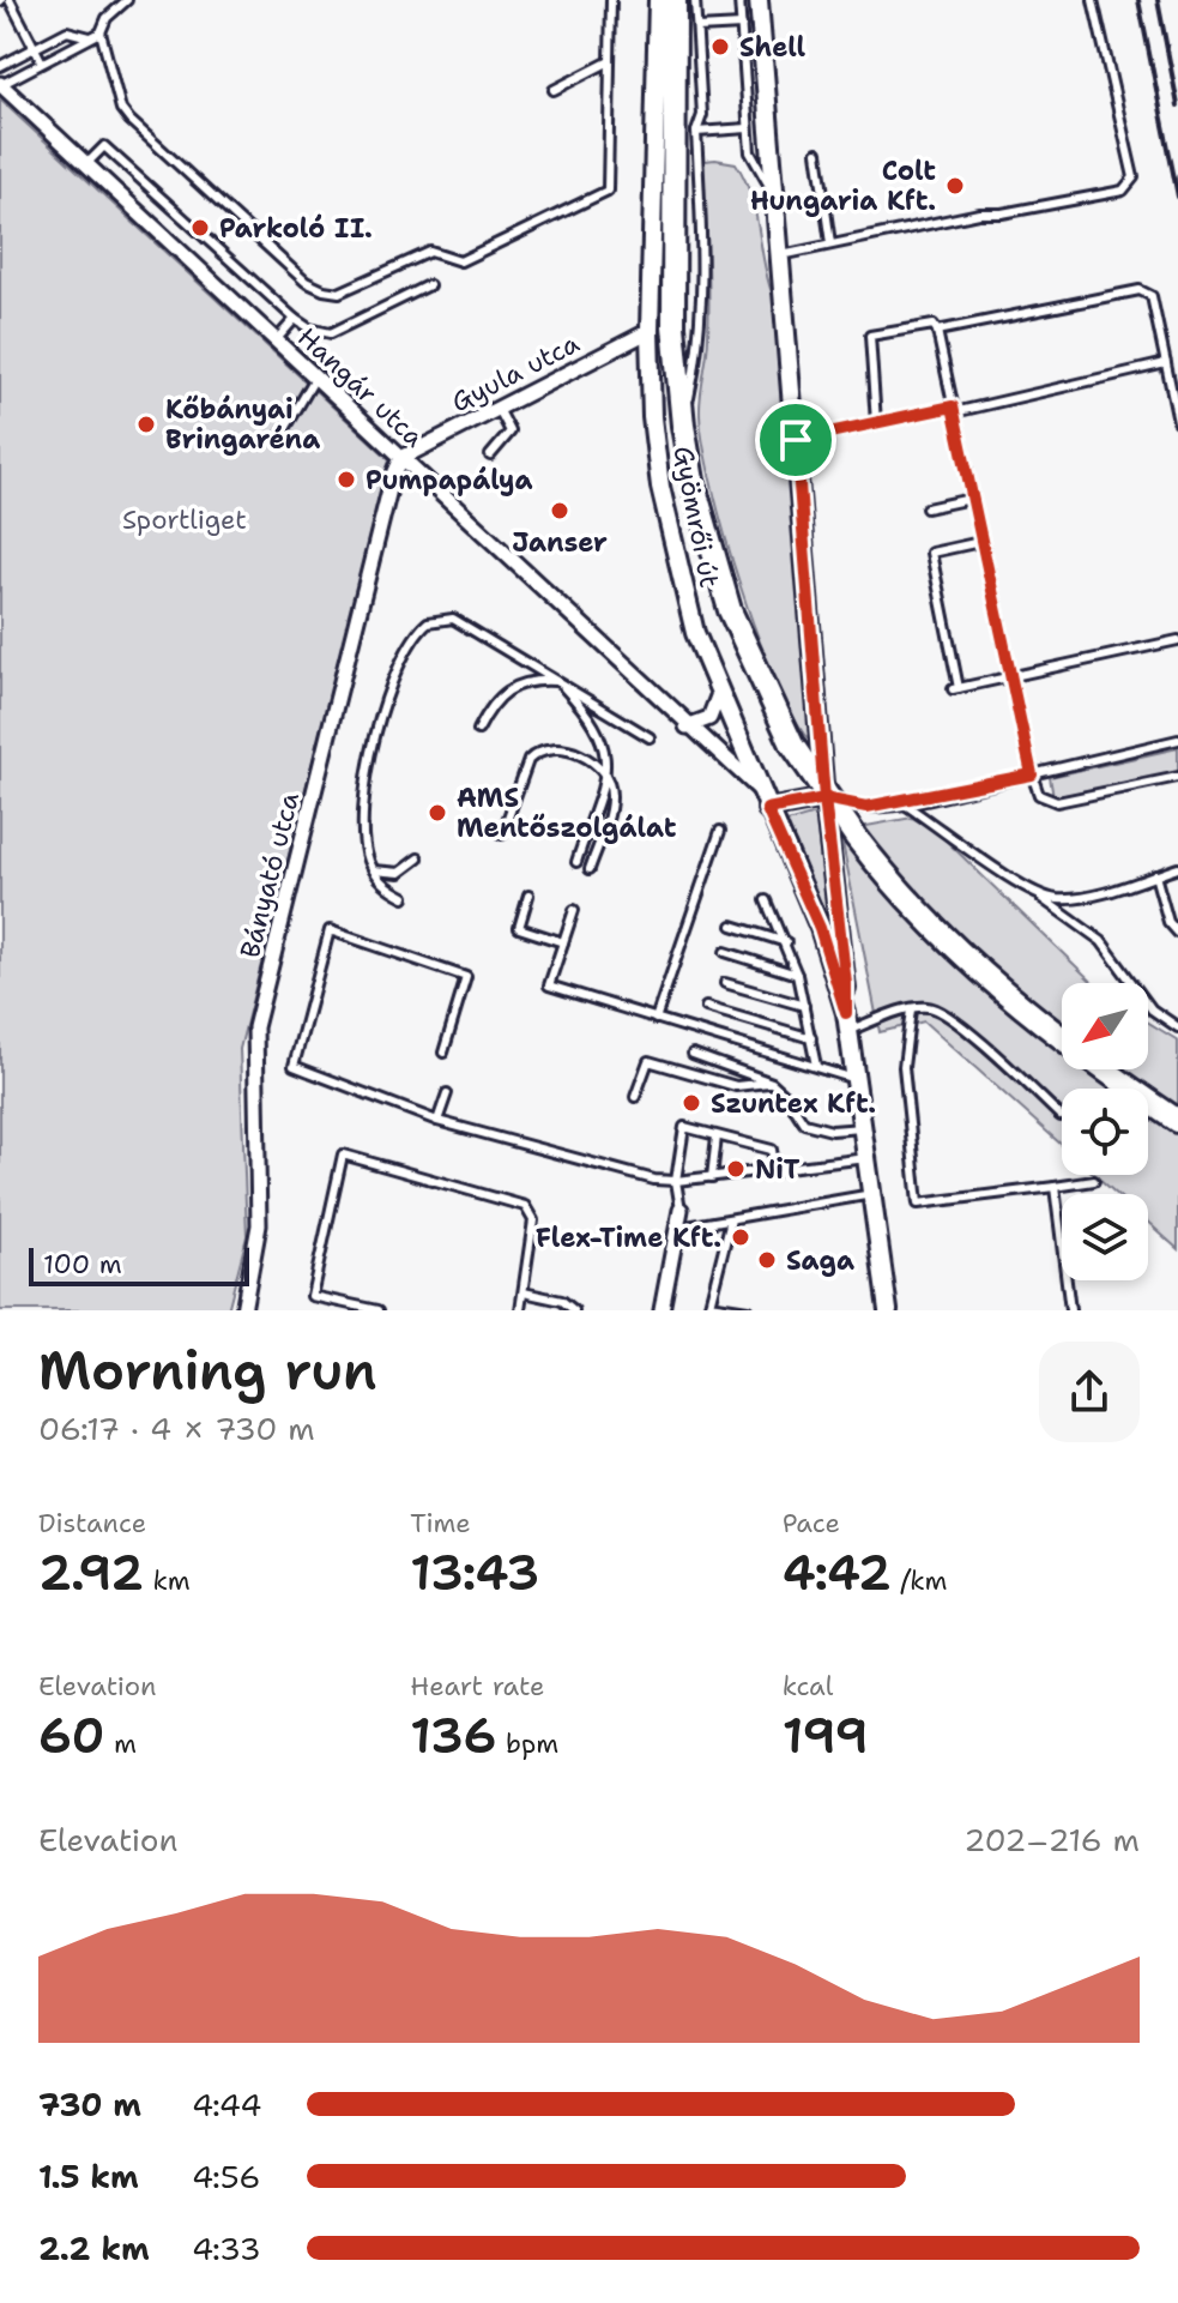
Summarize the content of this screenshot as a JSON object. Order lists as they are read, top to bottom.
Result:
{
  "streets": {
    "street": [
      "Gyula utca",
      "Hangár utca",
      "Gyömrői út",
      "Bányató utca"
    ]
  },
  "crossings": [
    ["Gyula utca", "Hangár utca"],
    ["Gyula utca", "Gyömrői út"],
    ["Gyula utca", "Bányató utca"],
    ["Hangár utca", "Gyömrői út"],
    ["Hangár utca", "Bányató utca"]
  ],
  "parks": ["Sportliget"],
  "places": [
    "Shell",
    "Colt Hungaria Kft.",
    "Parkoló II.",
    "Kőbányai Bringaréna",
    "Pumpapálya",
    "Janser",
    "AMS Mentőszolgálat",
    "Szuntex Kft.",
    "NiT",
    "Flex-Time Kft.",
    "Saga"
  ],
  "scale_bar": "100 m",
  "north": "bottom left",
  "page": {
    "scale": "100 m",
    "heading": ["Morning run", "06:17 · 4 × 730 m"],
    "stats": [
      ["Distance", "2.92 km"],
      ["Time", "13:43"],
      ["Pace", "4:42 /km"],
      ["Elevation", "60 m"],
      ["Heart rate", "136 bpm"],
      ["kcal", "199"]
    ],
    "chart": ["Elevation", "202–216 m"],
    "list": [
      {
        "name": "730 m",
        "note": "4:44"
      },
      {
        "name": "1.5 km",
        "note": "4:56"
      },
      {
        "name": "2.2 km",
        "note": "4:33"
      }
    ]
  }
}
